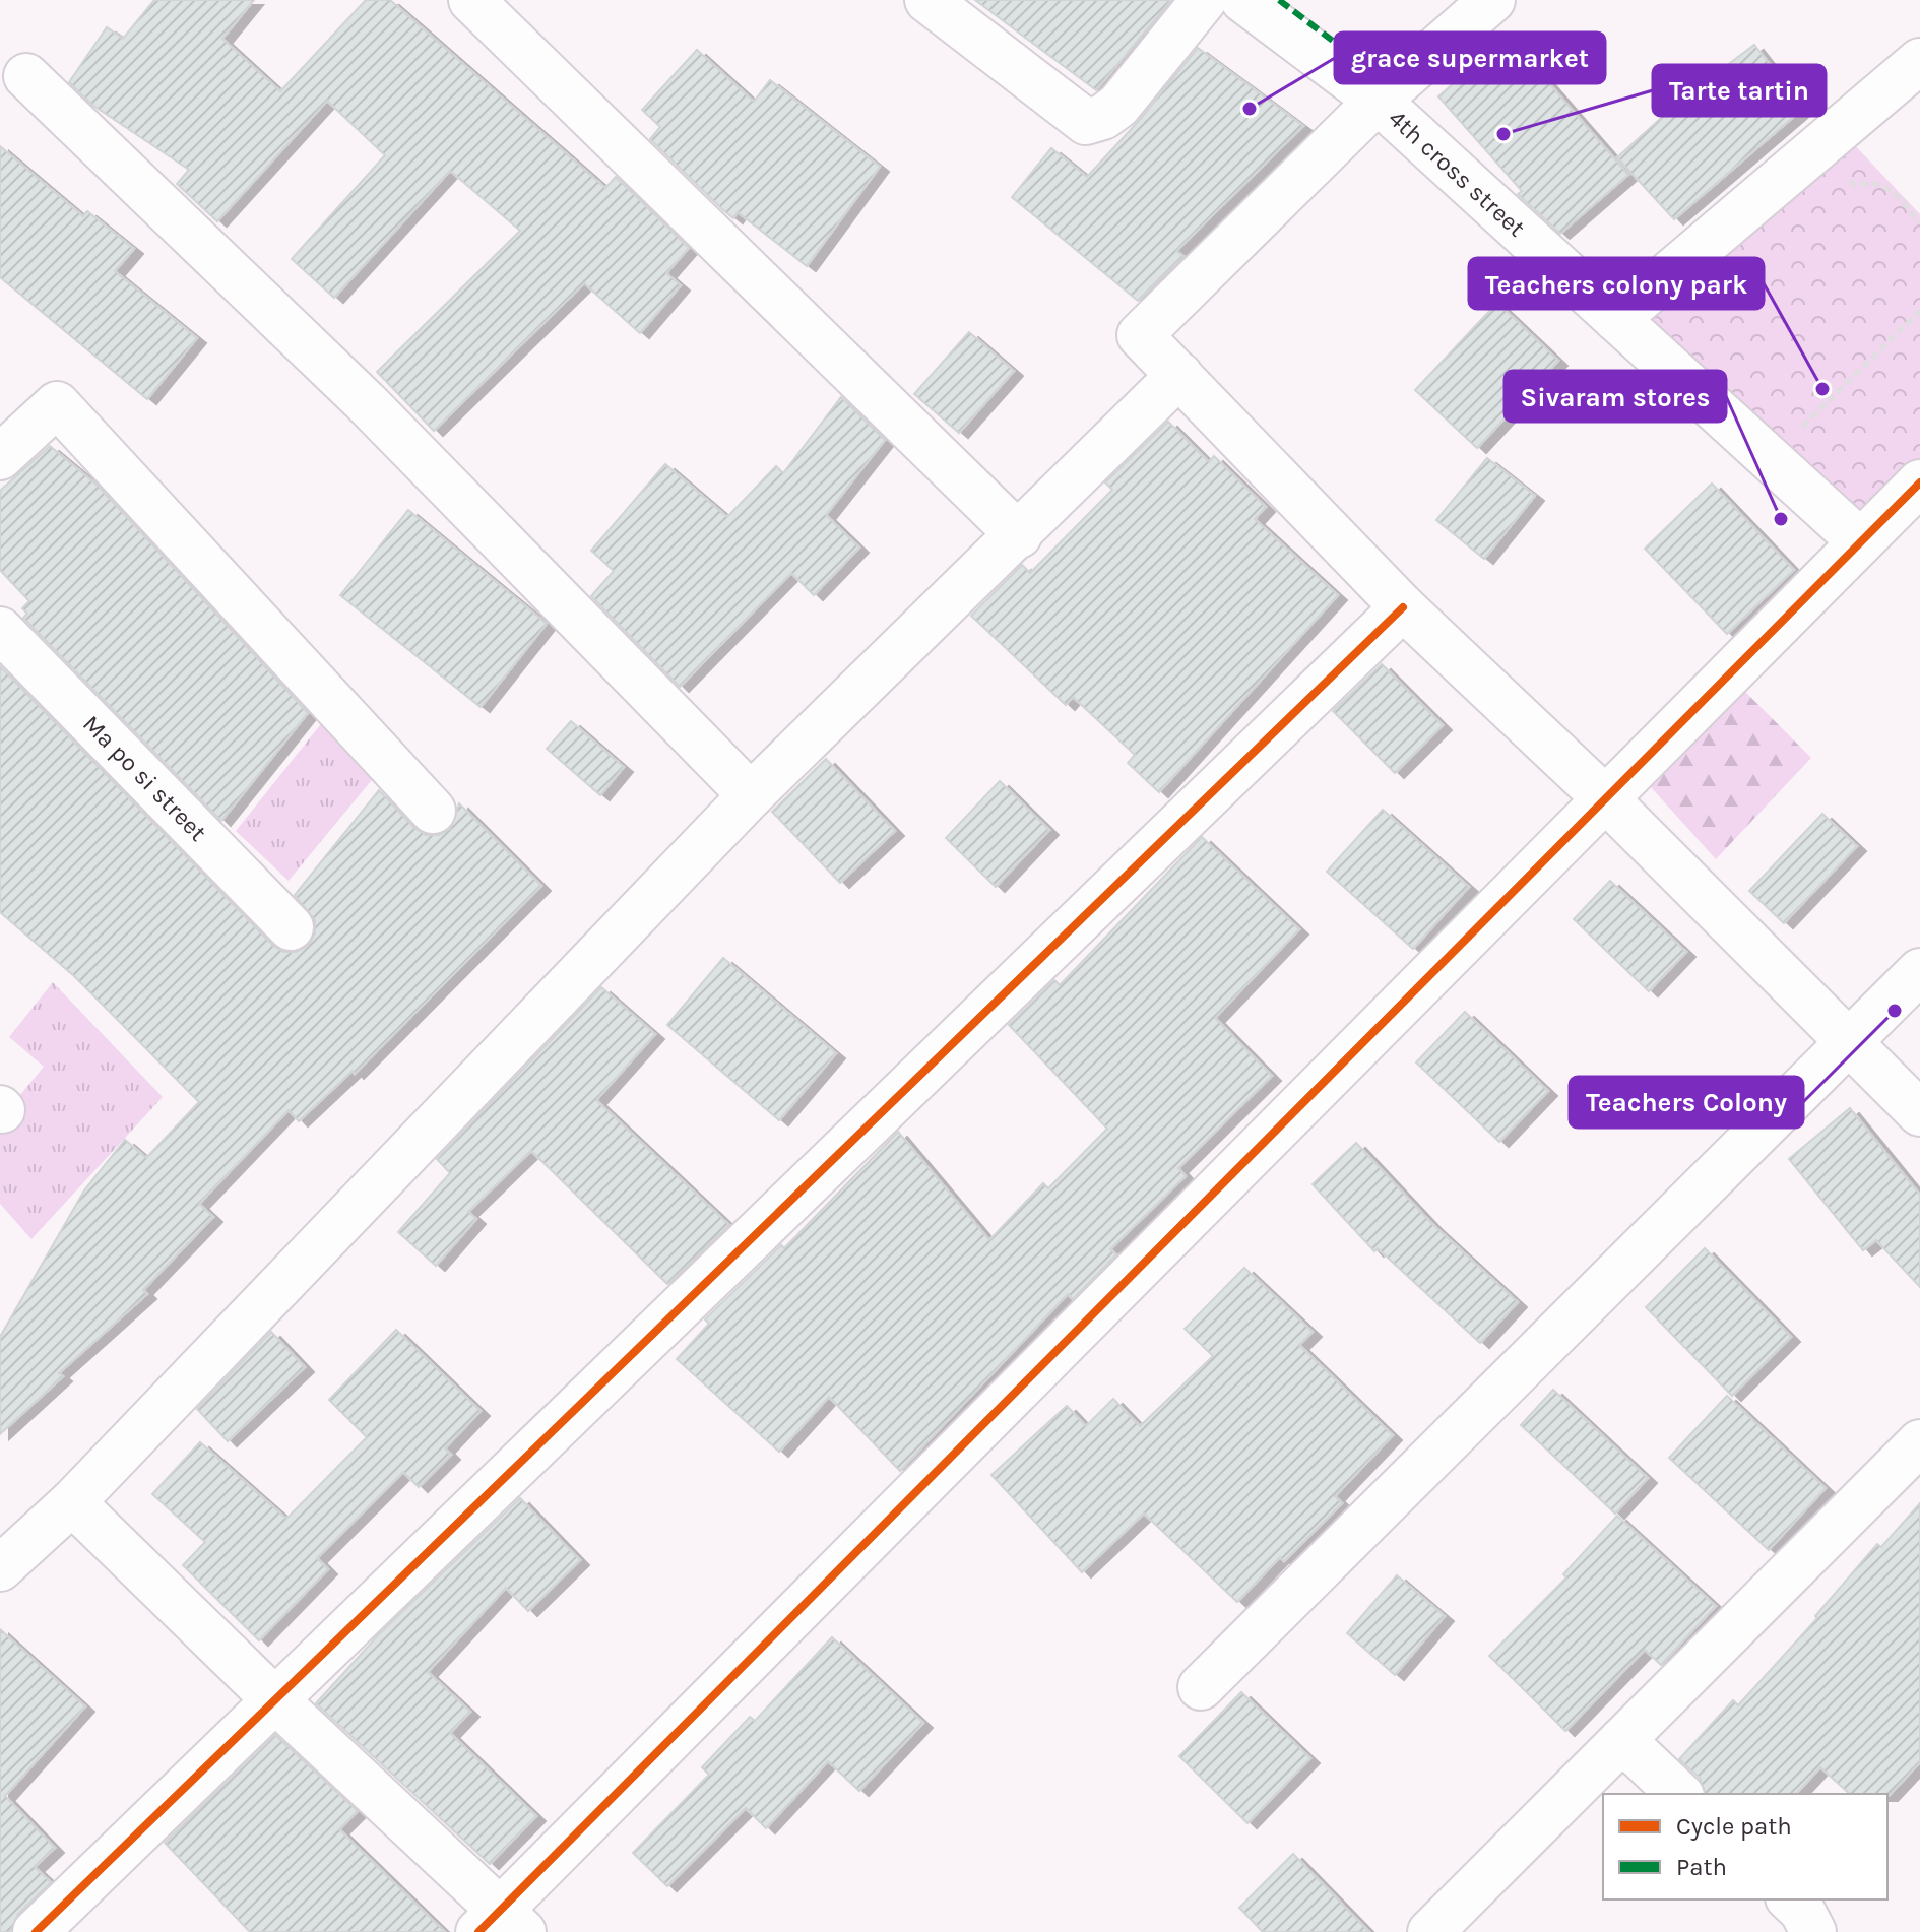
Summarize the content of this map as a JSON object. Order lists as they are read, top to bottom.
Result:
{
  "streets": {
    "street": ["4th cross street", "Ma po si street"]
  },
  "places": [
    "grace supermarket",
    "Tarte tartin",
    "Teachers colony park",
    "Sivaram stores",
    "Teachers Colony"
  ],
  "legend": ["Cycle path", "Path"]
}
